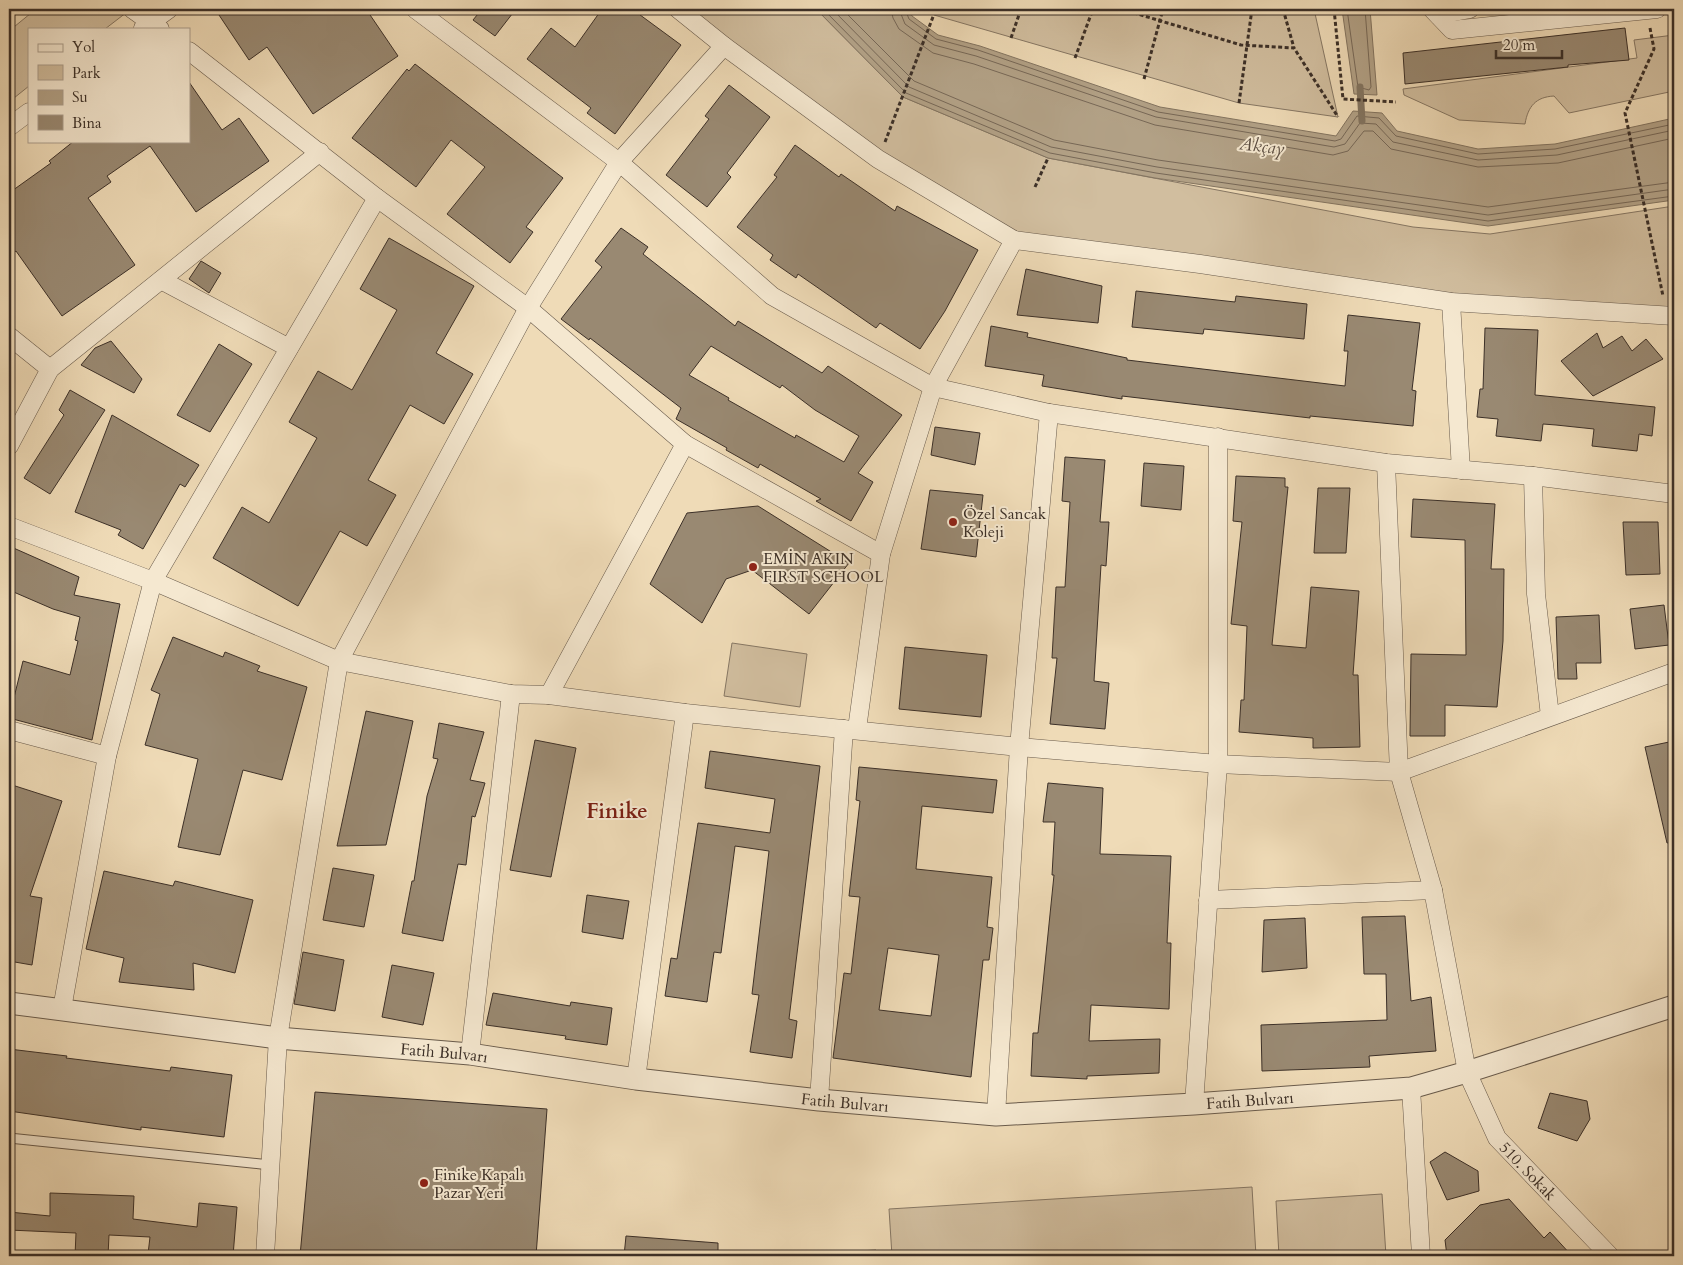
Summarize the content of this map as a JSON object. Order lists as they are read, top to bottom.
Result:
{
  "streets": {
    "street": ["Fatih Bulvarı", "510. Sokak"]
  },
  "crossings": [
    ["Fatih Bulvarı", "510. Sokak"]
  ],
  "districts": ["Finike"],
  "water": ["Akçay"],
  "places": ["Özel Sancak Koleji", "EMİN AKIN FIRST SCHOOL", "Finike Kapalı Pazar Yeri"],
  "legend": [
    "Yol",
    "Park",
    "Su",
    "Bina"
  ],
  "scale_bar": "20 m"
}
